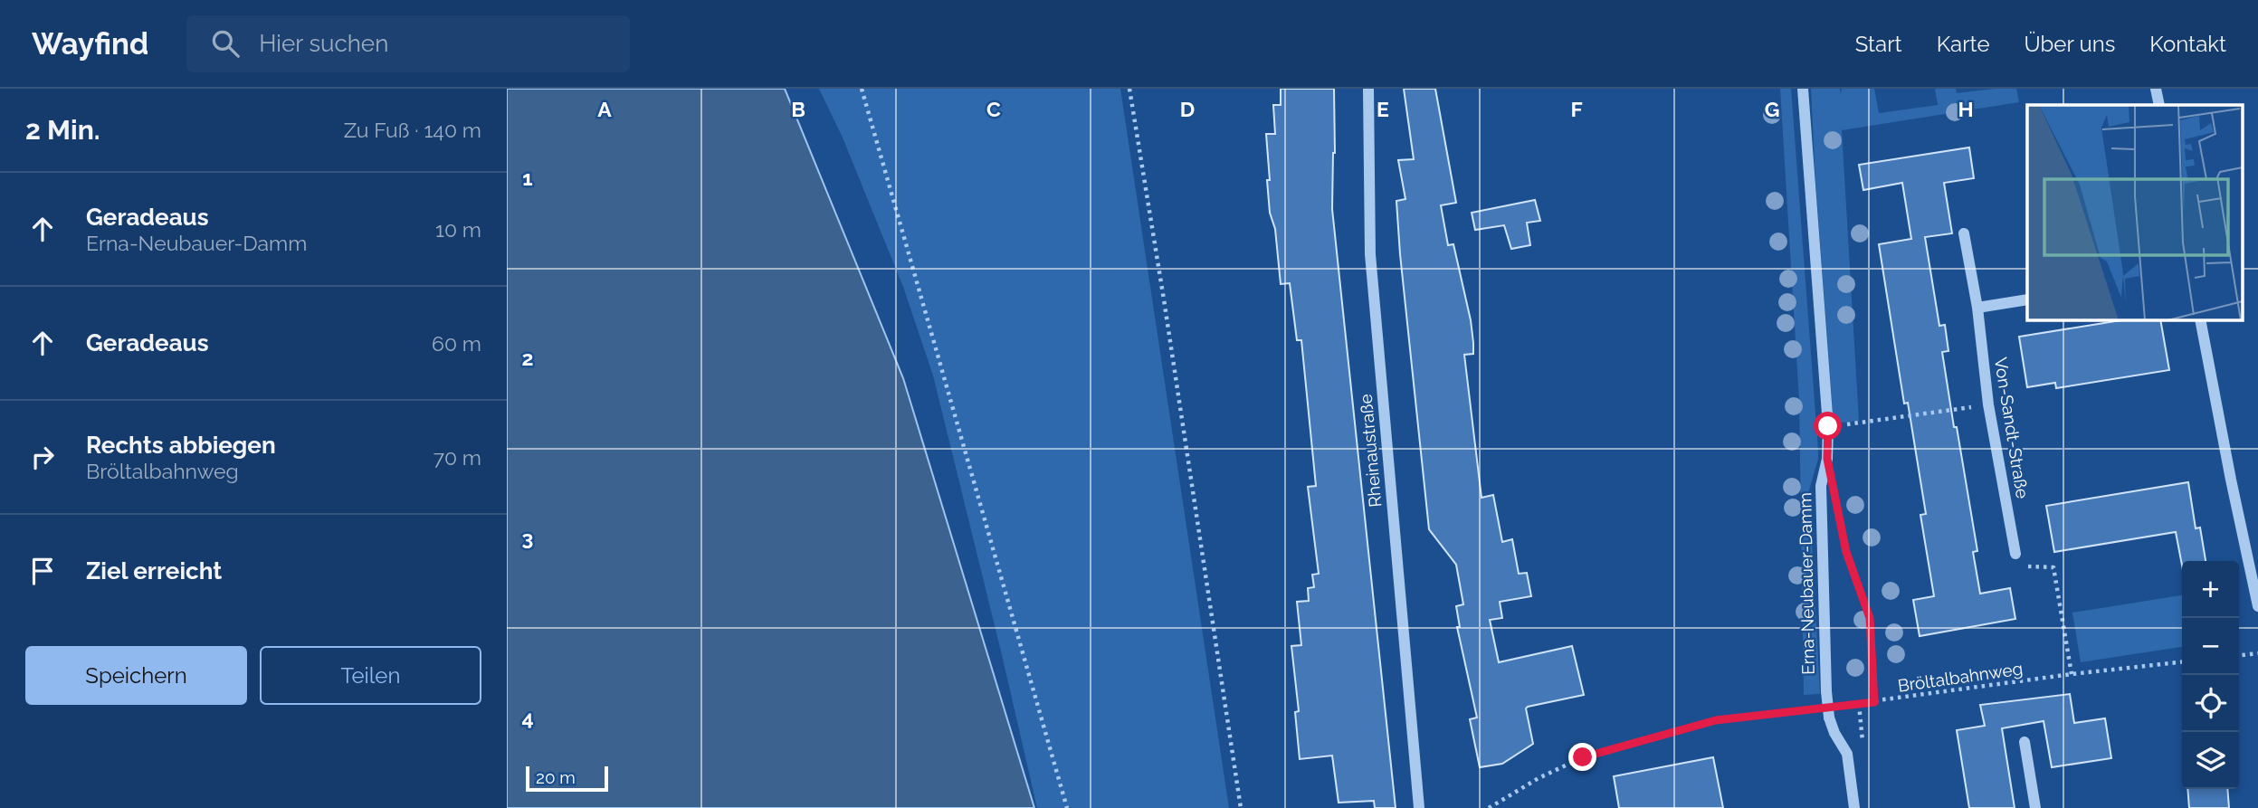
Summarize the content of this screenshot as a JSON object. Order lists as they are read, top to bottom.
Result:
{
  "streets": {
    "street": ["Von-Sandt-Straße", "Rheinaustraße", "Erna-Neubauer-Damm"],
    "path": ["Bröltalbahnweg"]
  },
  "scale_bar": "20 m",
  "page": {
    "header": "Wayfind",
    "search": "Hier suchen",
    "nav": [
      "Start",
      "Karte",
      "Über uns",
      "Kontakt"
    ],
    "heading": ["2 Min.", "Zu Fuß · 140 m"],
    "list": [
      ["Geradeaus", "Erna-Neubauer-Damm", "10 m"],
      ["Geradeaus", "60 m"],
      ["Rechts abbiegen", "Bröltalbahnweg", "70 m"],
      "Ziel erreicht"
    ],
    "map_buttons": ["+", "−"],
    "buttons": ["Speichern", "Teilen"],
    "scale": "20 m"
  },
  "grid": {
    "columns": [
      "A",
      "B",
      "C",
      "D",
      "E",
      "F",
      "G",
      "H"
    ],
    "rows": [
      "1",
      "2",
      "3",
      "4"
    ]
  }
}
